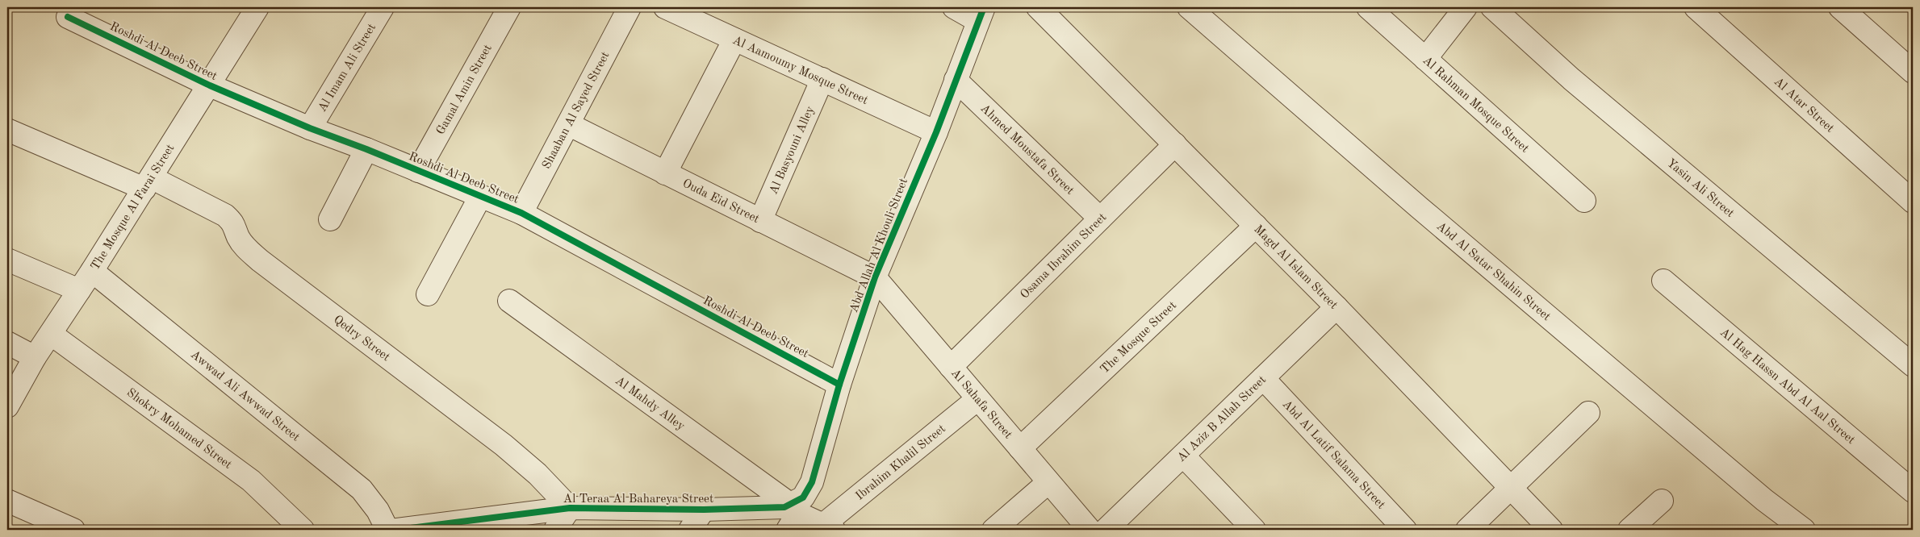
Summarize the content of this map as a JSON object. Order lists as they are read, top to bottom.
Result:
{
  "streets": {
    "street": [
      "Roshdi Al Deeb Street",
      "Al Imam Ali Street",
      "Al Aamoumy Mosque Street",
      "Gamal Amin Street",
      "Al Rahman Mosque Street",
      "Al Atar Street",
      "Shaaban Al Sayed Street",
      "Ahmed Moustafa Street",
      "Al Basyouni Alley",
      "Yasin Ali Street",
      "Ouda Eid Street",
      "The Mosque Al Farai Street",
      "Abd Allah Al Khouli Street",
      "Osama Ibrahim Street",
      "Magd Al Islam Street",
      "Abd Al Satar Shahin Street",
      "The Mosque Street",
      "Qedry Street",
      "Al Hag Hassn Abd Al Aal Street",
      "Awwad Ali Awwad Street",
      "Al Mahdy Alley",
      "Al Sahafa Street",
      "Al Aziz B Allah Street",
      "Shokry Mohamed Street",
      "Abd Al Latif Salama Street",
      "Ibrahim Khalil Street",
      "Al Teraa Al Bahareya Street"
    ]
  },
  "crossings": [
    ["Roshdi Al Deeb Street", "Al Imam Ali Street"],
    ["Roshdi Al Deeb Street", "Gamal Amin Street"],
    ["Roshdi Al Deeb Street", "Shaaban Al Sayed Street"],
    ["Roshdi Al Deeb Street", "The Mosque Al Farai Street"],
    ["Roshdi Al Deeb Street", "Abd Allah Al Khouli Street"],
    ["Al Aamoumy Mosque Street", "Al Basyouni Alley"],
    ["Al Aamoumy Mosque Street", "Abd Allah Al Khouli Street"],
    ["Shaaban Al Sayed Street", "Ouda Eid Street"],
    ["Ahmed Moustafa Street", "Abd Allah Al Khouli Street"],
    ["Ahmed Moustafa Street", "Osama Ibrahim Street"],
    ["Al Basyouni Alley", "Ouda Eid Street"],
    ["Ouda Eid Street", "Abd Allah Al Khouli Street"],
    ["Ouda Eid Street", "Al Sahafa Street"],
    ["The Mosque Al Farai Street", "Qedry Street"],
    ["The Mosque Al Farai Street", "Awwad Ali Awwad Street"],
    ["The Mosque Al Farai Street", "Shokry Mohamed Street"],
    ["Abd Allah Al Khouli Street", "Al Mahdy Alley"],
    ["Abd Allah Al Khouli Street", "Al Sahafa Street"],
    ["Abd Allah Al Khouli Street", "Al Teraa Al Bahareya Street"],
    ["Osama Ibrahim Street", "Magd Al Islam Street"],
    ["Osama Ibrahim Street", "Al Sahafa Street"],
    ["Magd Al Islam Street", "The Mosque Street"],
    ["Magd Al Islam Street", "Al Aziz B Allah Street"],
    ["The Mosque Street", "Al Sahafa Street"],
    ["Qedry Street", "Al Teraa Al Bahareya Street"],
    ["Al Mahdy Alley", "Al Teraa Al Bahareya Street"],
    ["Al Sahafa Street", "Ibrahim Khalil Street"],
    ["Al Aziz B Allah Street", "Abd Al Latif Salama Street"]
  ]
}
